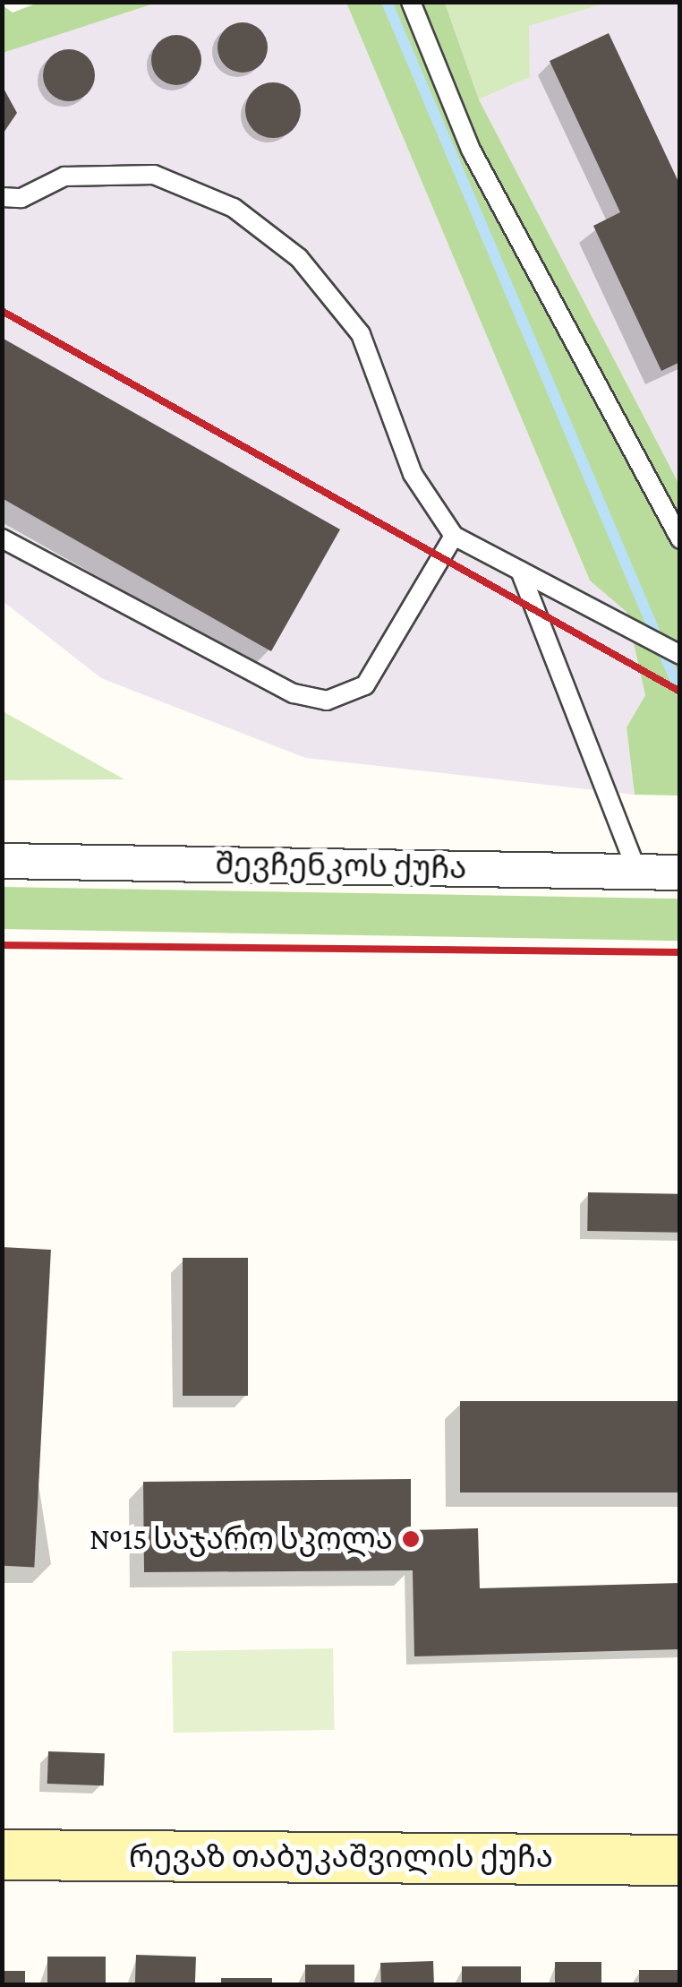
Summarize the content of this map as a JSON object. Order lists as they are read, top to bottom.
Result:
{
  "streets": {
    "main road": ["რევაზ თაბუკაშვილის ქუჩა"],
    "street": ["შევჩენკოს ქუჩა"]
  },
  "places": ["№15 საჯარო სკოლა"]
}
